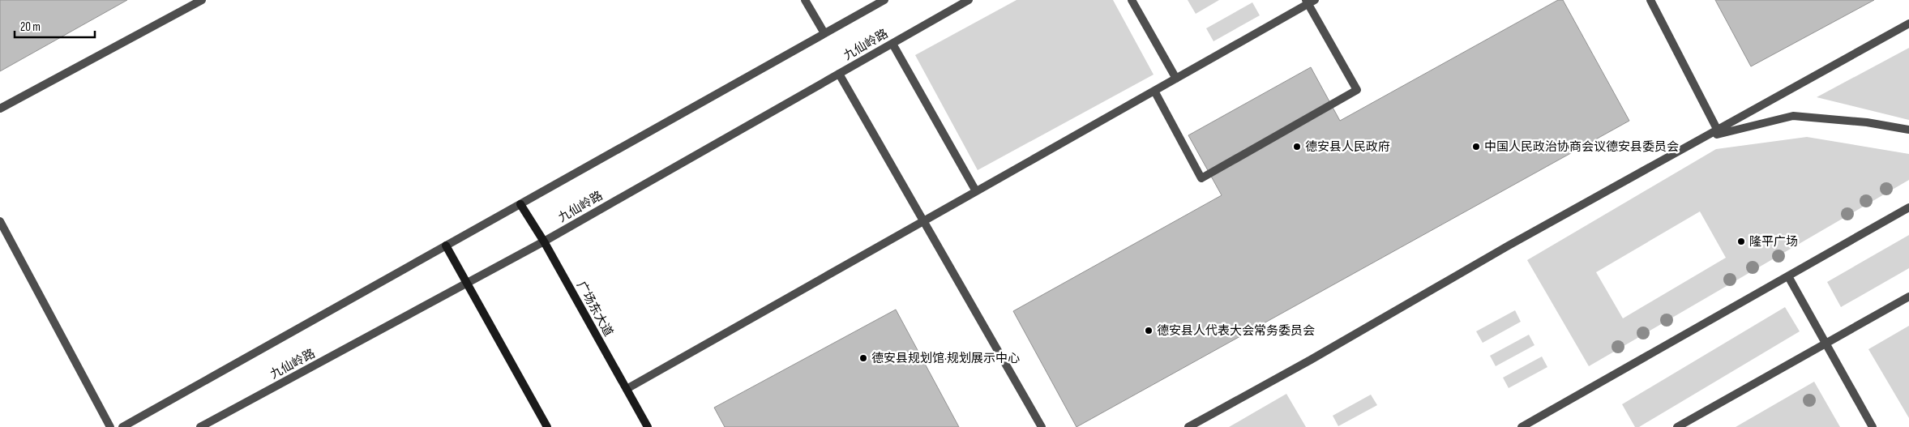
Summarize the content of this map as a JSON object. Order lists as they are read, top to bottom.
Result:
{
  "streets": {
    "main road": ["广场东大道"],
    "street": ["九仙岭路"]
  },
  "crossings": [
    ["九仙岭路", "广场东大道"]
  ],
  "places": [
    "德安县人民政府",
    "中国人民政治协商会议德安县委员会",
    "隆平广场",
    "德安县人代表大会常务委员会",
    "德安县规划馆·规划展示中心"
  ],
  "scale_bar": "20 m"
}
